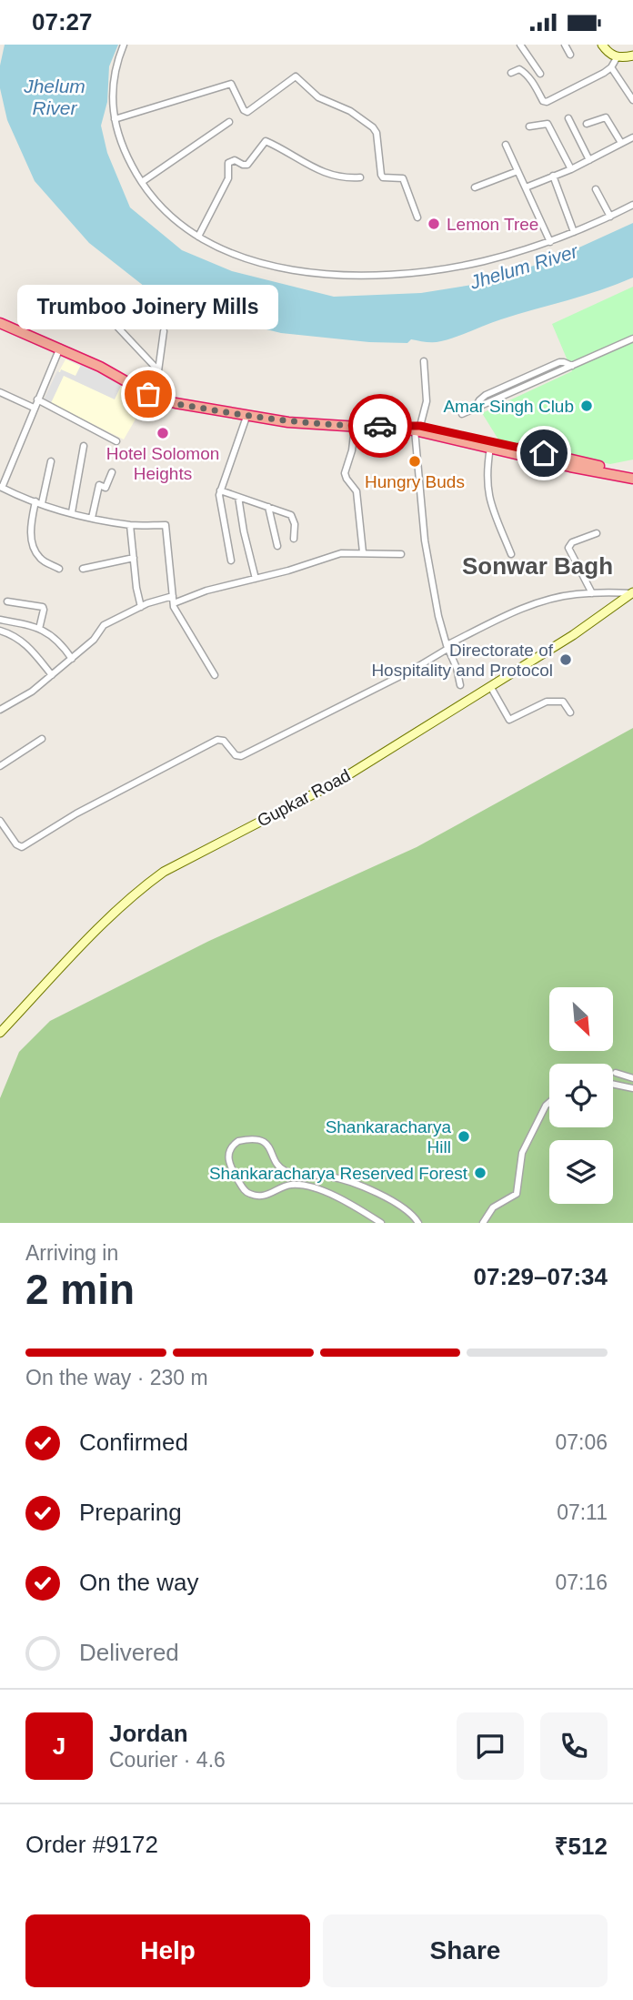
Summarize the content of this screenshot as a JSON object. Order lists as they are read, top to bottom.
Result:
{
  "streets": {
    "main road": ["Gupkar Road"]
  },
  "districts": ["Sonwar Bagh"],
  "water": ["Jhelum River"],
  "places": [
    "Lemon Tree",
    "Trumboo Joinery Mills",
    "Amar Singh Club",
    "Hotel Solomon Heights",
    "Hungry Buds",
    "Directorate of Hospitality and Protocol",
    "Shankaracharya Hill",
    "Shankaracharya Reserved Forest"
  ],
  "north": "bottom right",
  "page": {
    "status": "07:27",
    "bubble": "Trumboo Joinery Mills",
    "heading": ["2 min", "Arriving in", "07:29–07:34"],
    "panel": [
      "Jordan",
      "Courier · 4.6",
      "Order #9172",
      "₹512"
    ],
    "bar": "On the way · 230 m",
    "list": [
      ["Confirmed", "07:06"],
      ["Preparing", "07:11"],
      ["On the way", "07:16"],
      "Delivered"
    ],
    "round": "J",
    "buttons": ["Help", "Share"]
  }
}
